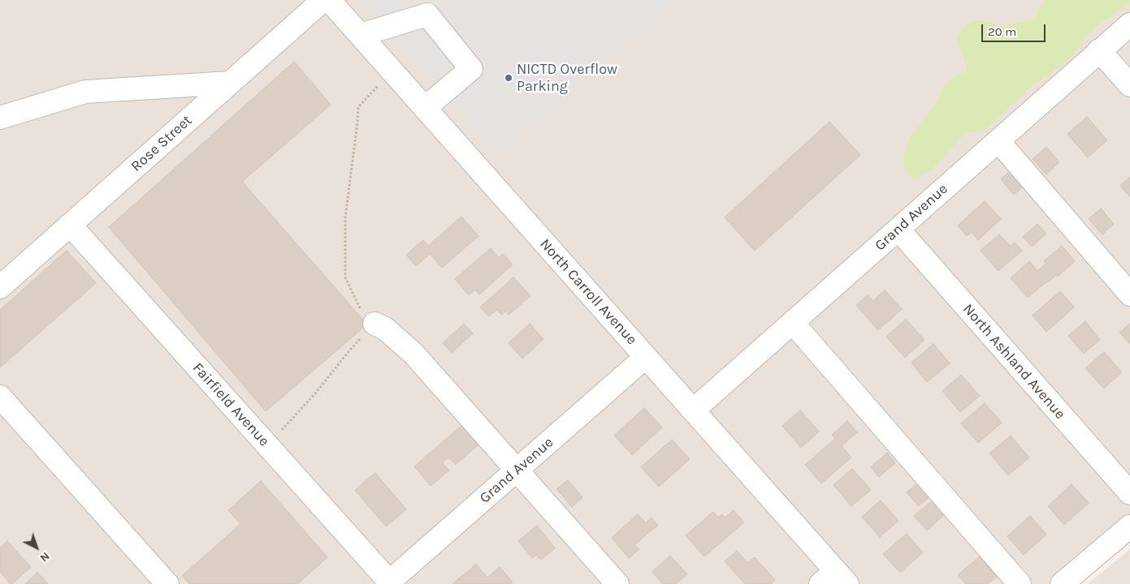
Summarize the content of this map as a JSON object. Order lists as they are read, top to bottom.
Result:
{
  "streets": {
    "street": [
      "Rose Street",
      "Grand Avenue",
      "North Carroll Avenue",
      "North Ashland Avenue",
      "Fairfield Avenue"
    ]
  },
  "crossings": [
    ["Rose Street", "Fairfield Avenue"],
    ["Grand Avenue", "North Carroll Avenue"],
    ["Grand Avenue", "North Ashland Avenue"],
    ["Grand Avenue", "Fairfield Avenue"]
  ],
  "places": ["NICTD Overflow Parking"],
  "scale_bar": "20 m",
  "north": "bottom right"
}
